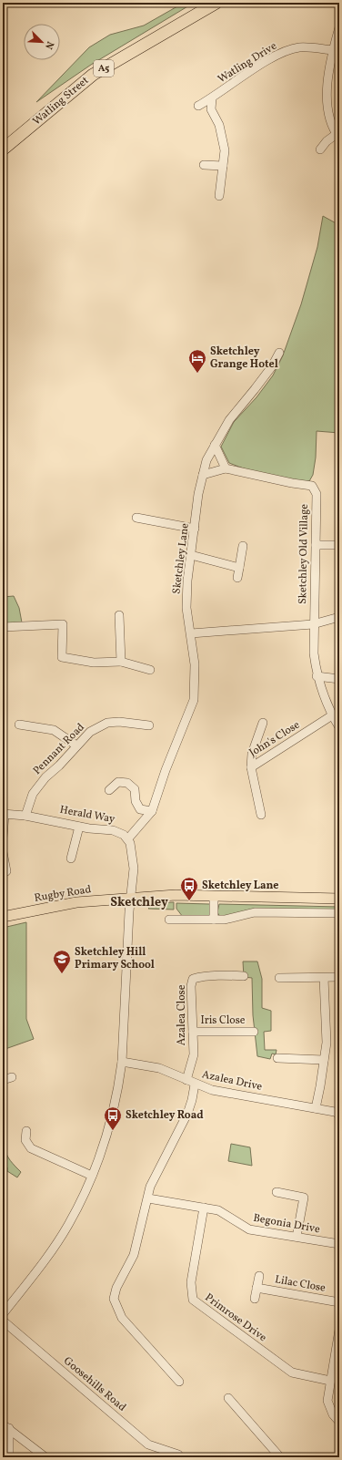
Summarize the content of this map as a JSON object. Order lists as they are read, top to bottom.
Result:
{
  "streets": {
    "highway": ["A5", "Watling Street"],
    "main road": ["Rugby Road"],
    "street": [
      "Watling Drive",
      "Sketchley Old Village",
      "Sketchley Lane",
      "John's Close",
      "Pennant Road",
      "Herald Way",
      "Azalea Close",
      "Iris Close",
      "Azalea Drive",
      "Begonia Drive",
      "Lilac Close",
      "Primrose Drive",
      "Goosehills Road"
    ]
  },
  "crossings": [
    ["Sketchley Old Village", "Sketchley Lane"],
    ["Sketchley Old Village", "John's Close"],
    ["Sketchley Lane", "Herald Way"],
    ["Pennant Road", "Herald Way"],
    ["Azalea Close", "Iris Close"],
    ["Azalea Close", "Azalea Drive"],
    ["Begonia Drive", "Primrose Drive"]
  ],
  "districts": ["Sketchley"],
  "places": {
    "hotel": ["Sketchley Grange Hotel"],
    "bus stop": ["Sketchley Lane", "Sketchley Road"],
    "school or university": ["Sketchley Hill Primary School"]
  },
  "north": "bottom right"
}
